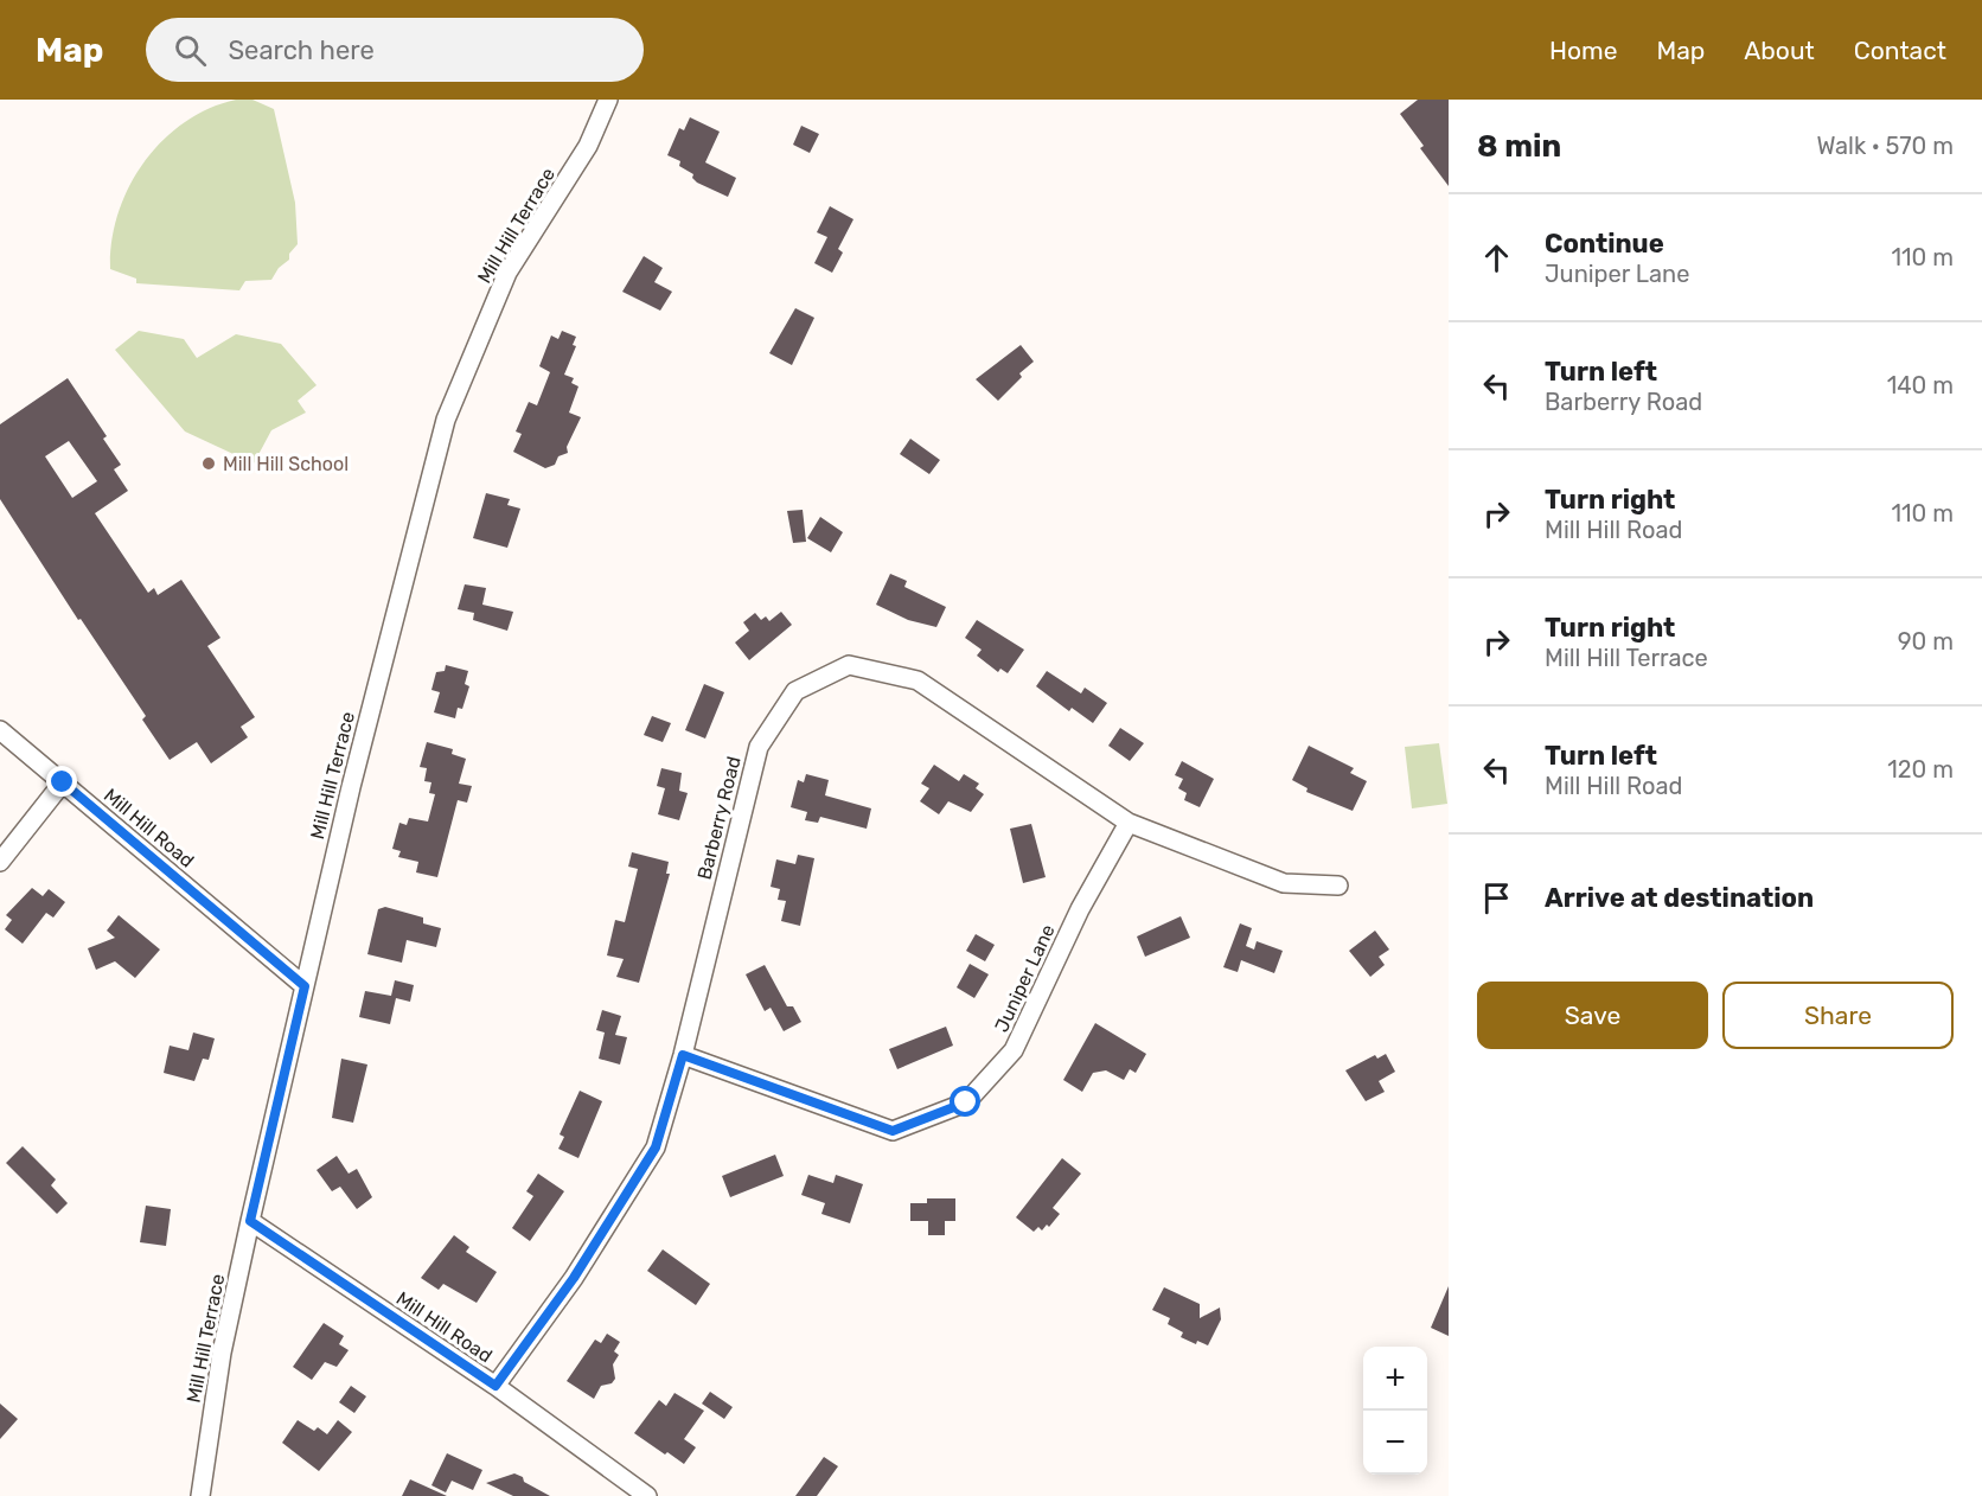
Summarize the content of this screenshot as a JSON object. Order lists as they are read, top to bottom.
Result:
{
  "streets": {
    "street": [
      "Mill Hill Terrace",
      "Barberry Road",
      "Mill Hill Road",
      "Juniper Lane"
    ]
  },
  "crossings": [
    ["Mill Hill Terrace", "Mill Hill Road"],
    ["Barberry Road", "Mill Hill Road"],
    ["Barberry Road", "Juniper Lane"]
  ],
  "places": ["Mill Hill School"],
  "page": {
    "header": "Map",
    "search": "Search here",
    "nav": [
      "Home",
      "Map",
      "About",
      "Contact"
    ],
    "heading": ["8 min", "Walk · 570 m"],
    "list": [
      ["Continue", "Juniper Lane", "110 m"],
      ["Turn left", "Barberry Road", "140 m"],
      ["Turn right", "Mill Hill Road", "110 m"],
      ["Turn right", "Mill Hill Terrace", "90 m"],
      ["Turn left", "Mill Hill Road", "120 m"],
      "Arrive at destination"
    ],
    "buttons": ["Save", "Share"],
    "map_buttons": ["+", "−"]
  }
}
